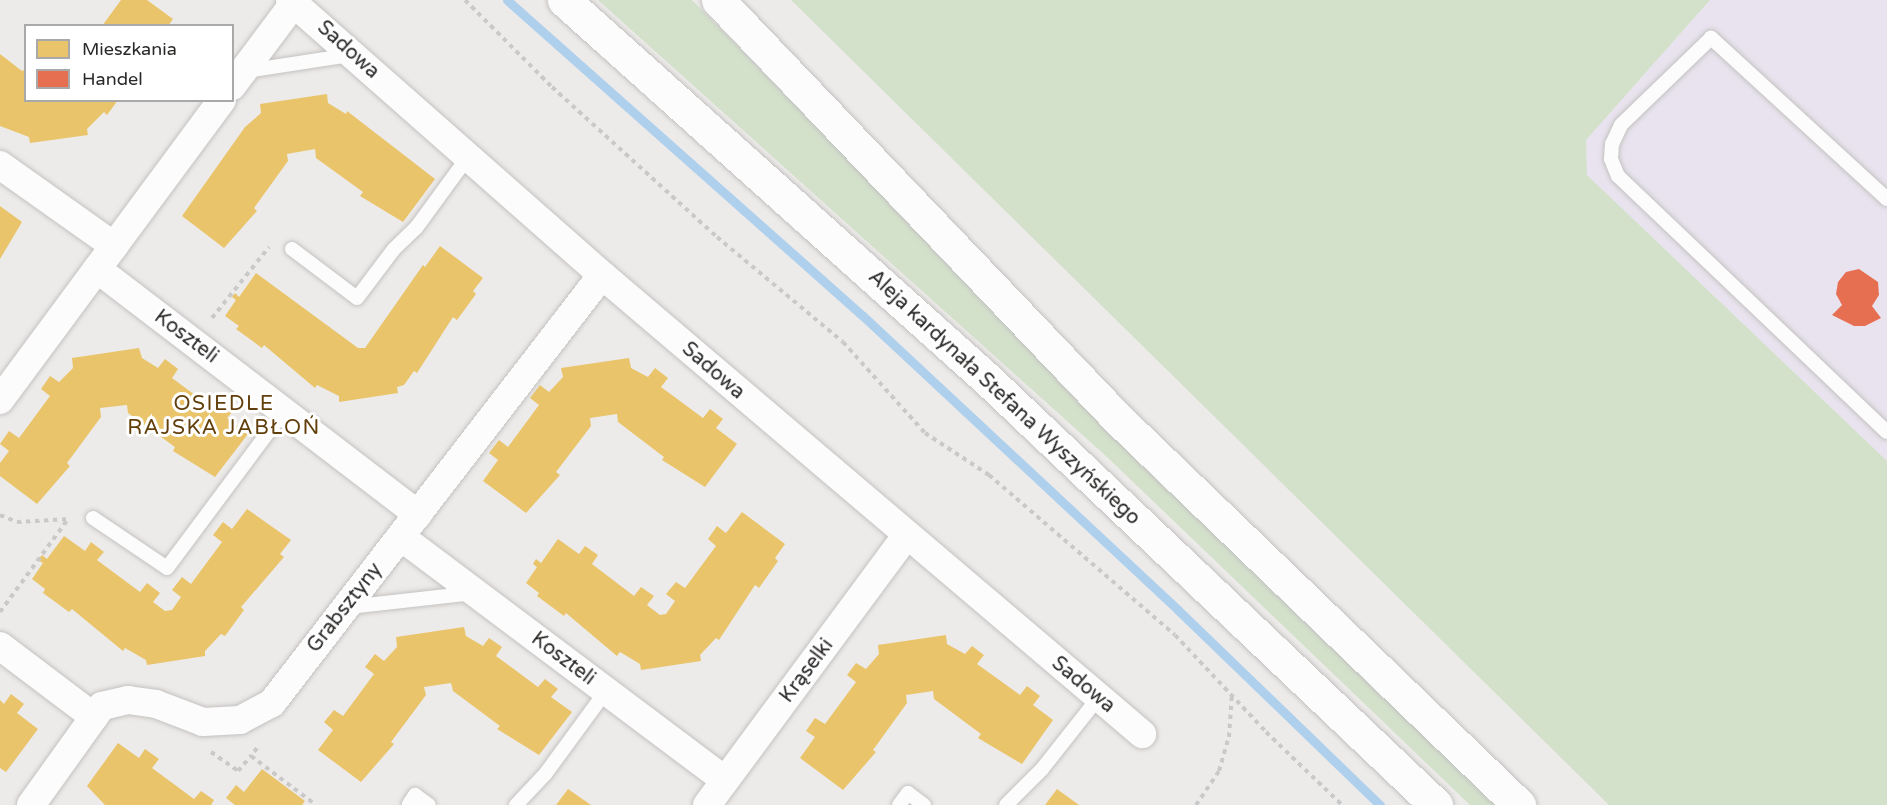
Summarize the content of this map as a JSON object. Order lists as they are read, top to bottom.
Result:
{
  "streets": {
    "main road": ["Aleja kardynała Stefana Wyszyńskiego"],
    "street": [
      "Sadowa",
      "Koszteli",
      "Grabsztyny",
      "Krąselki"
    ]
  },
  "crossings": [
    ["Sadowa", "Grabsztyny"],
    ["Sadowa", "Krąselki"],
    ["Koszteli", "Grabsztyny"],
    ["Koszteli", "Krąselki"]
  ],
  "districts": ["OSIEDLE RAJSKA JABŁOŃ"],
  "legend": ["Mieszkania", "Handel"]
}
